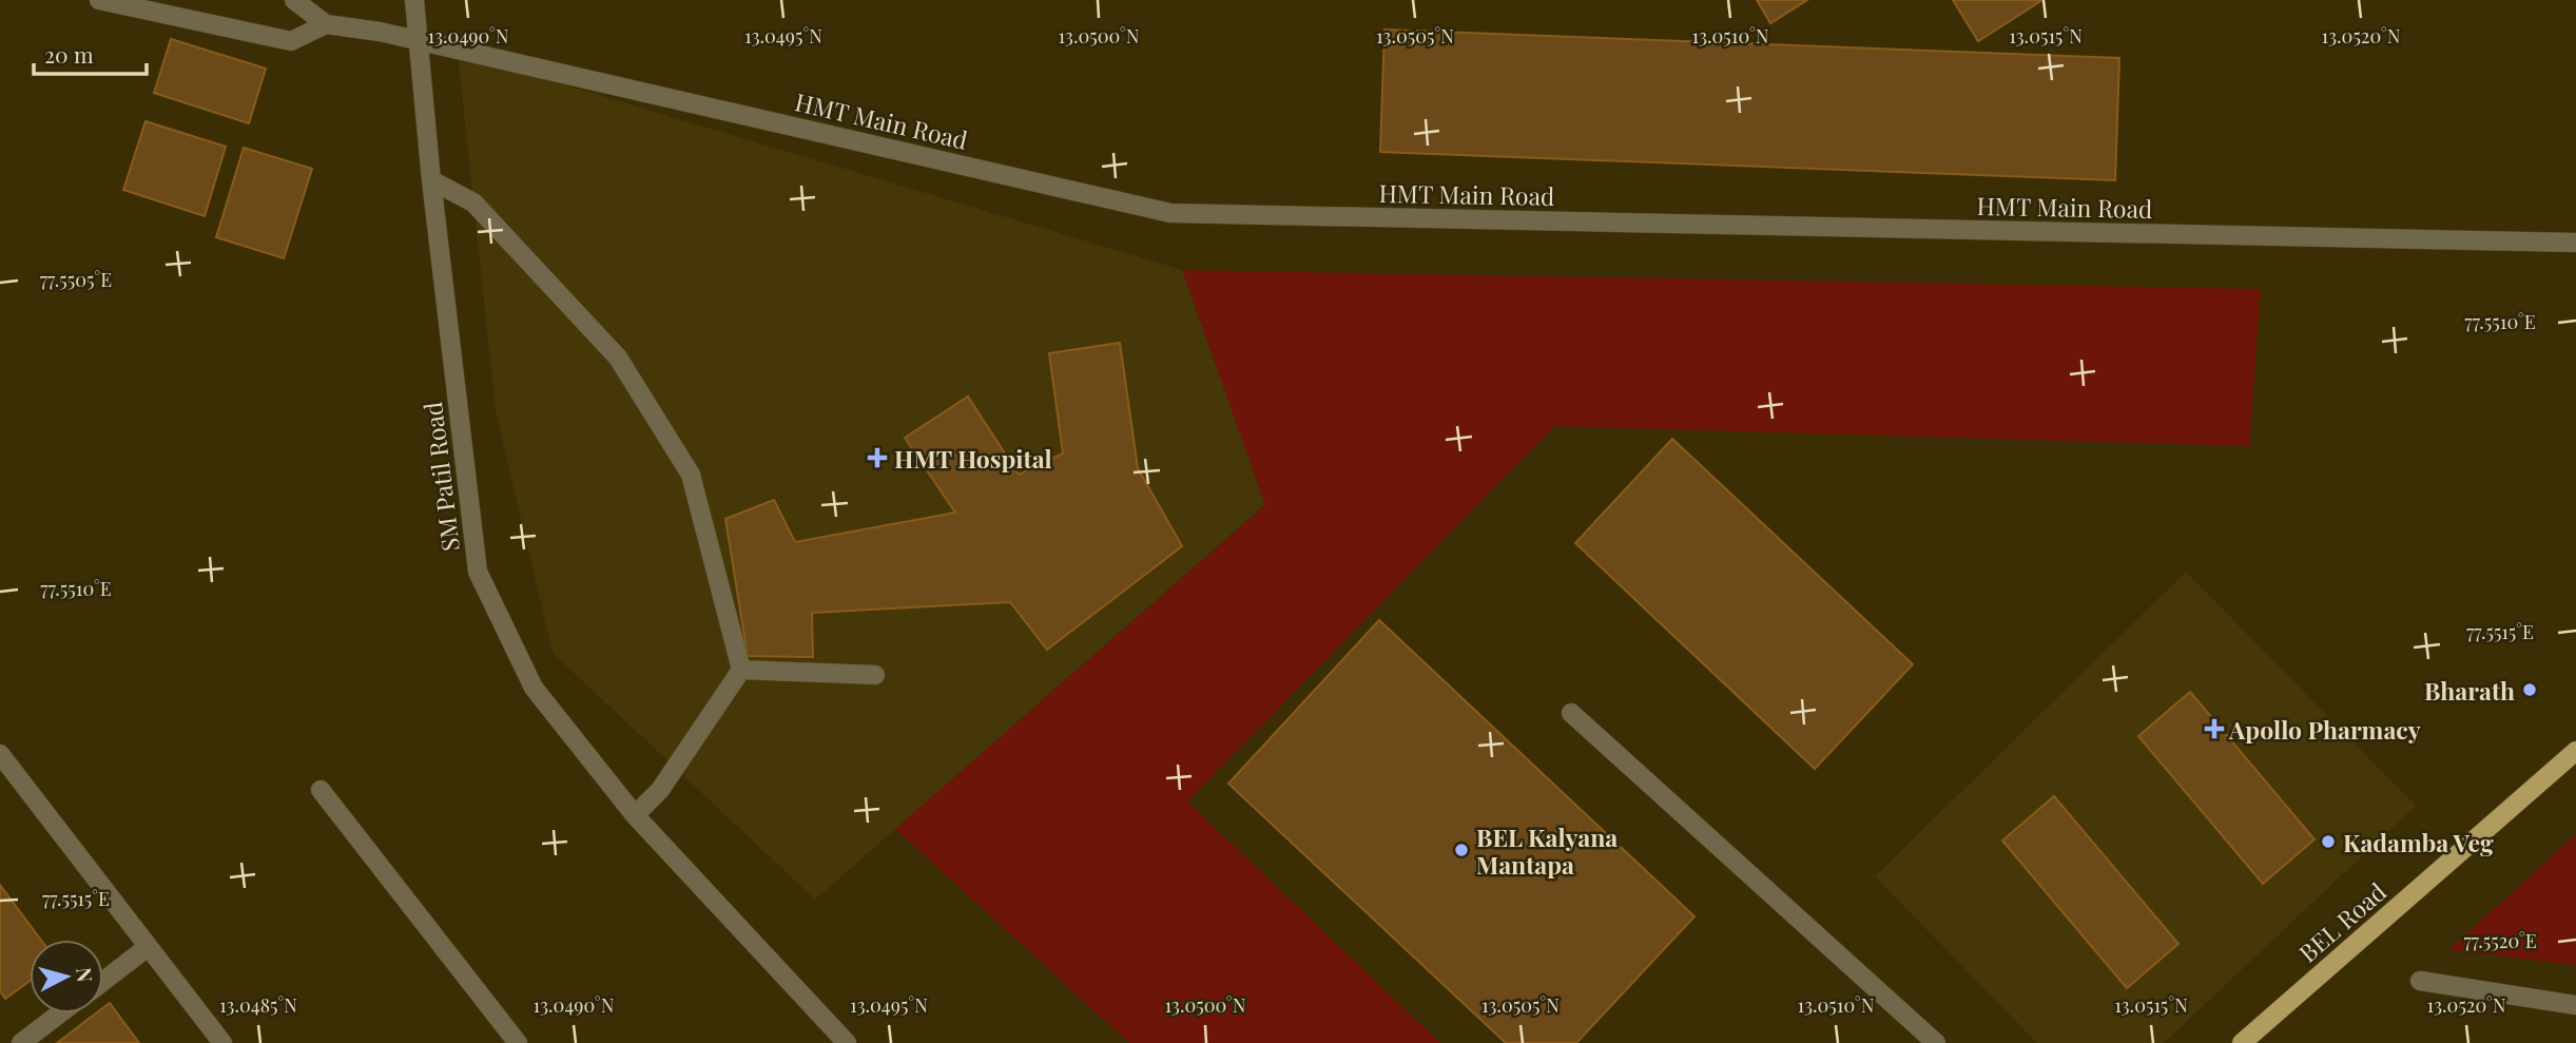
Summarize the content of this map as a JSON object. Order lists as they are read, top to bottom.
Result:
{
  "streets": {
    "main road": ["BEL Road"],
    "street": ["HMT Main Road", "SM Patil Road"]
  },
  "crossings": [
    ["HMT Main Road", "SM Patil Road"]
  ],
  "places": {
    "health": ["HMT Hospital", "Apollo Pharmacy"],
    "other": ["Bharath", "Kadamba Veg", "BEL Kalyana Mantapa"]
  },
  "scale_bar": "20 m",
  "north": "right",
  "coordinates": [
    "13.0490°N",
    "13.0495°N",
    "13.0500°N",
    "13.0505°N",
    "13.0510°N",
    "13.0515°N",
    "13.0520°N",
    "77.5505°E",
    "77.5510°E",
    "77.5515°E",
    "77.5520°E",
    "13.0485°N"
  ]
}
